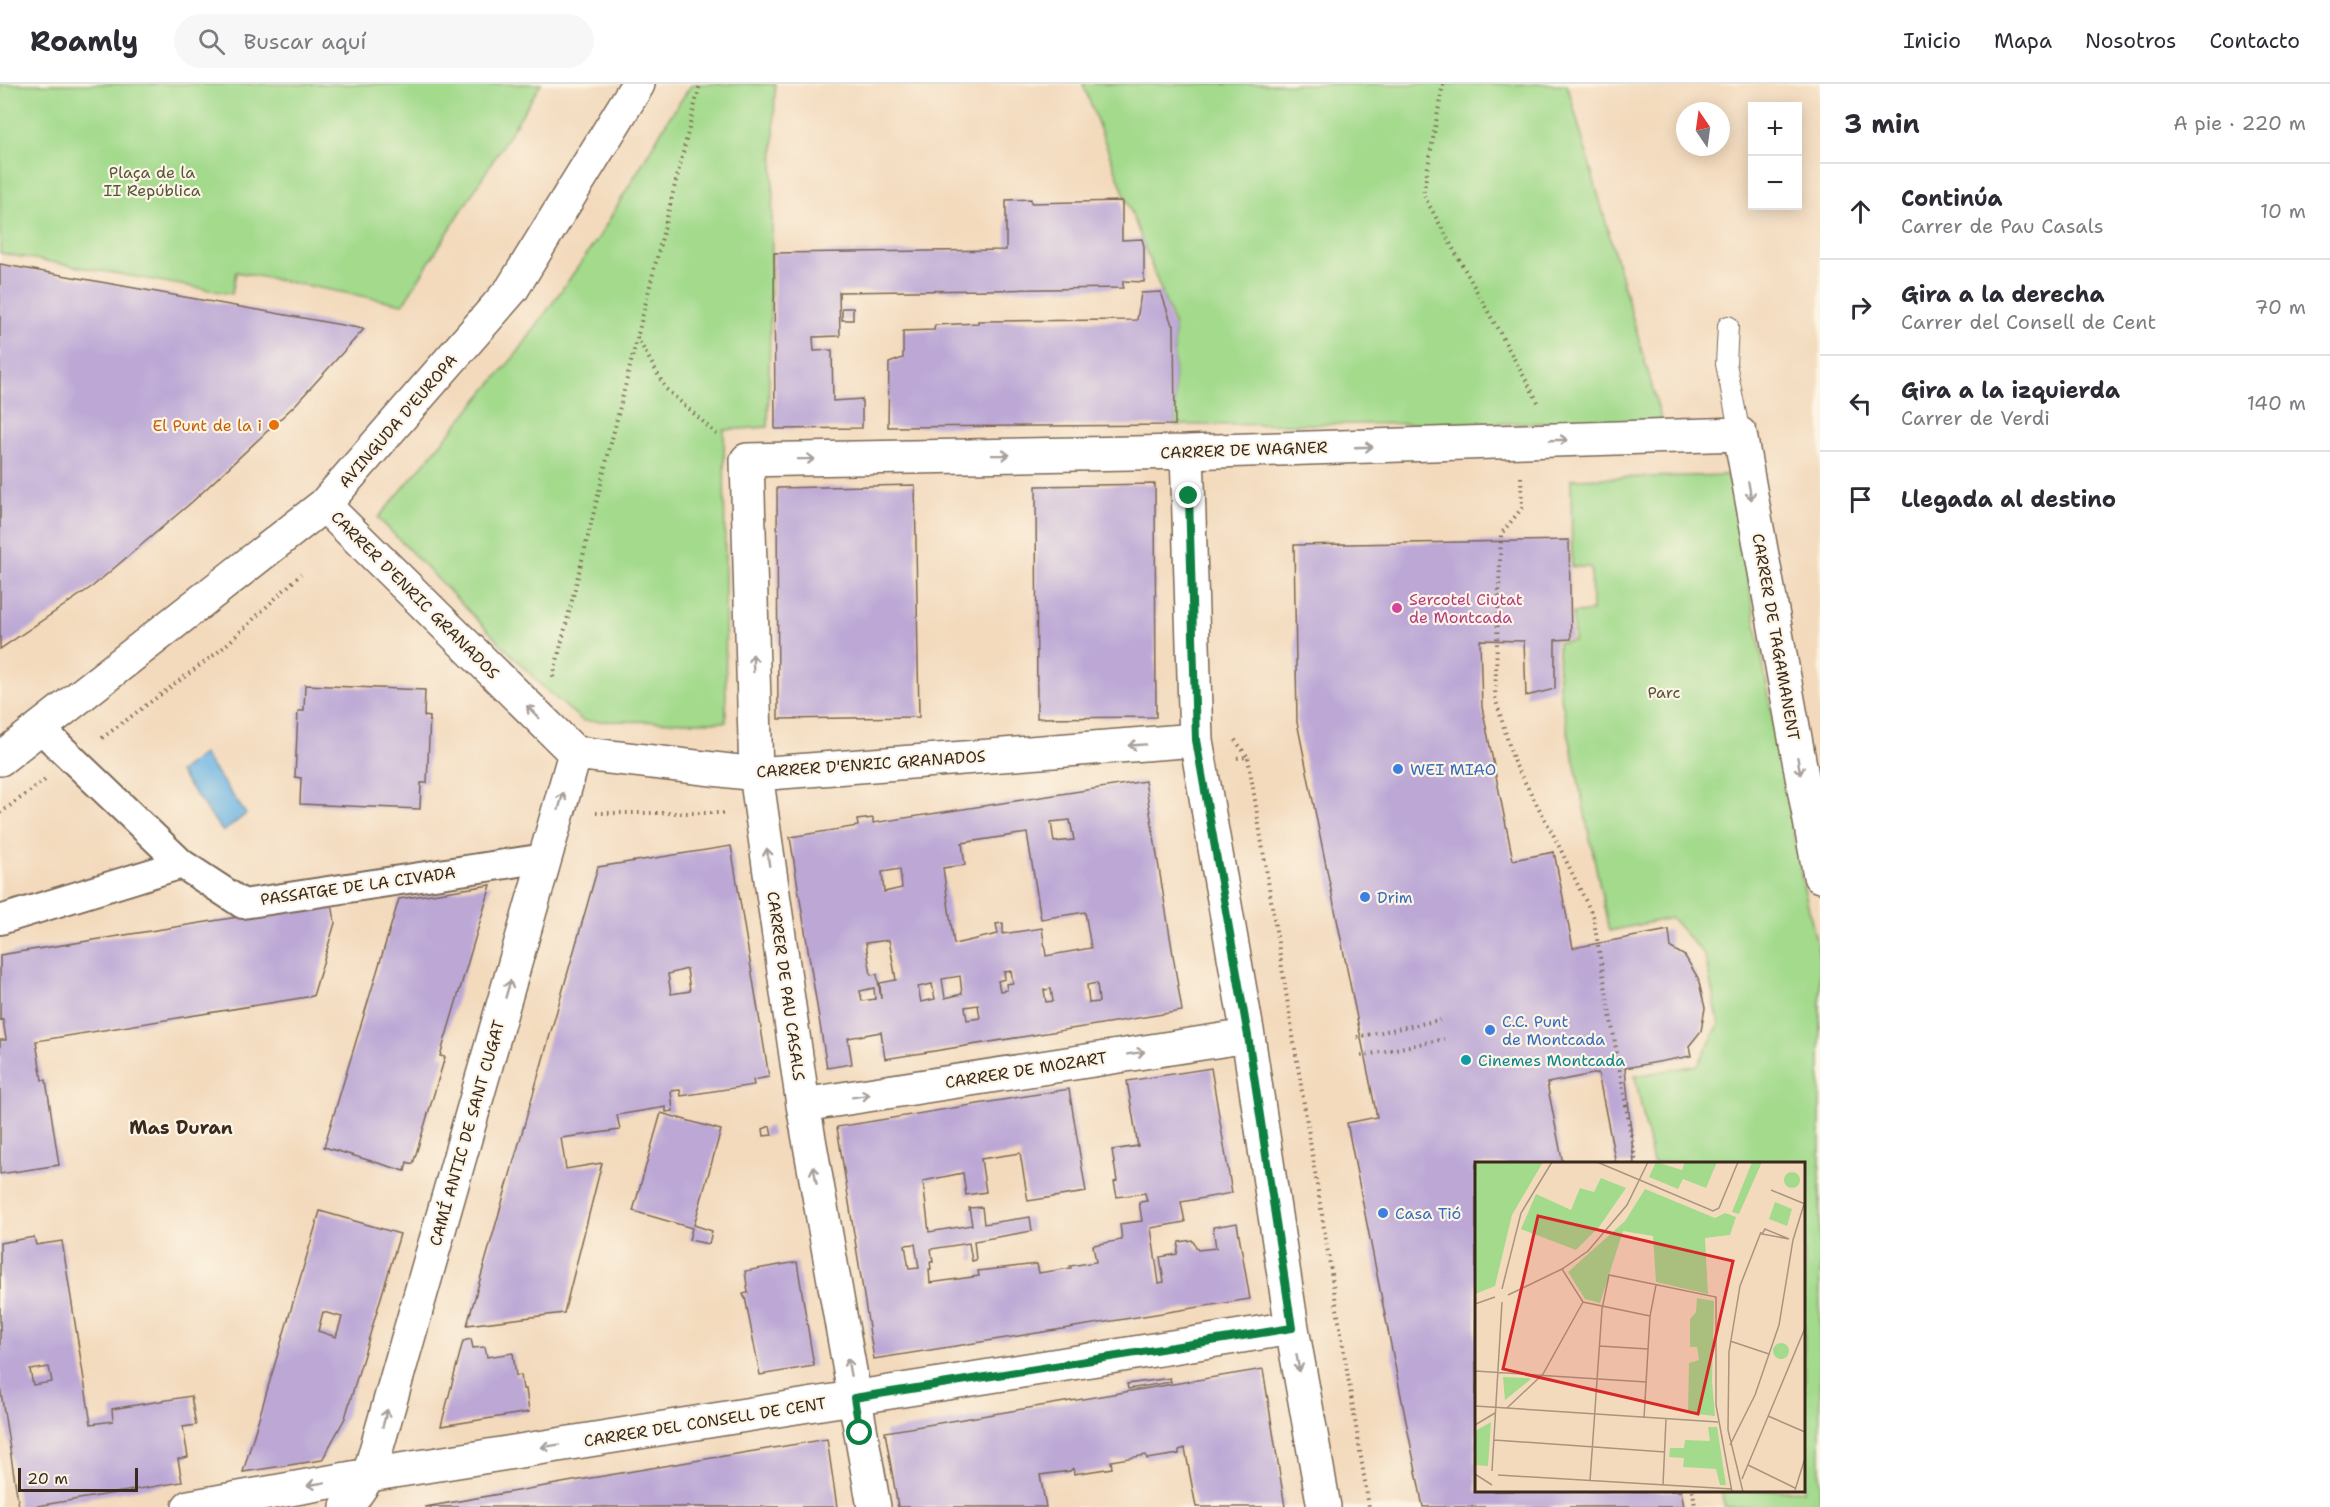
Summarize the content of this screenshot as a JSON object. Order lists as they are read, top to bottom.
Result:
{
  "streets": {
    "street": [
      "AVINGUDA D'EUROPA",
      "CARRER DE WAGNER",
      "CARRER D'ENRIC GRANADOS",
      "CARRER DE TAGAMANENT",
      "PASSATGE DE LA CIVADA",
      "CARRER DE PAU CASALS",
      "CARRER DE MOZART",
      "CAMÍ ANTIC DE SANT CUGAT",
      "CARRER DEL CONSELL DE CENT"
    ]
  },
  "crossings": [
    ["AVINGUDA D'EUROPA", "CARRER D'ENRIC GRANADOS"],
    ["AVINGUDA D'EUROPA", "PASSATGE DE LA CIVADA"],
    ["CARRER DE WAGNER", "CARRER DE TAGAMANENT"],
    ["CARRER DE WAGNER", "CARRER DE PAU CASALS"],
    ["CARRER D'ENRIC GRANADOS", "CARRER DE PAU CASALS"],
    ["CARRER D'ENRIC GRANADOS", "CAMÍ ANTIC DE SANT CUGAT"],
    ["PASSATGE DE LA CIVADA", "CAMÍ ANTIC DE SANT CUGAT"],
    ["CARRER DE PAU CASALS", "CARRER DE MOZART"],
    ["CARRER DE PAU CASALS", "CARRER DEL CONSELL DE CENT"],
    ["CAMÍ ANTIC DE SANT CUGAT", "CARRER DEL CONSELL DE CENT"]
  ],
  "one_way": [
    "CARRER DE WAGNER",
    "CARRER D'ENRIC GRANADOS",
    "CARRER DE TAGAMANENT",
    "CARRER DE PAU CASALS",
    "CARRER DE MOZART",
    "CAMÍ ANTIC DE SANT CUGAT",
    "CARRER DEL CONSELL DE CENT"
  ],
  "districts": ["Mas Duran"],
  "parks": ["Plaça de la II República", "Parc"],
  "places": [
    "El Punt de la i",
    "Sercotel Ciutat de Montcada",
    "WEI MIAO",
    "Drim",
    "C.C. Punt de Montcada",
    "Cinemes Montcada",
    "Casa Tió"
  ],
  "scale_bar": "20 m",
  "north": "top",
  "page": {
    "header": "Roamly",
    "search": "Buscar aquí",
    "nav": [
      "Inicio",
      "Mapa",
      "Nosotros",
      "Contacto"
    ],
    "heading": ["3 min", "A pie · 220 m"],
    "map_buttons": ["+", "−"],
    "list": [
      ["Continúa", "Carrer de Pau Casals", "10 m"],
      ["Gira a la derecha", "Carrer del Consell de Cent", "70 m"],
      ["Gira a la izquierda", "Carrer de Verdi", "140 m"],
      "Llegada al destino"
    ],
    "scale": "20 m"
  }
}
